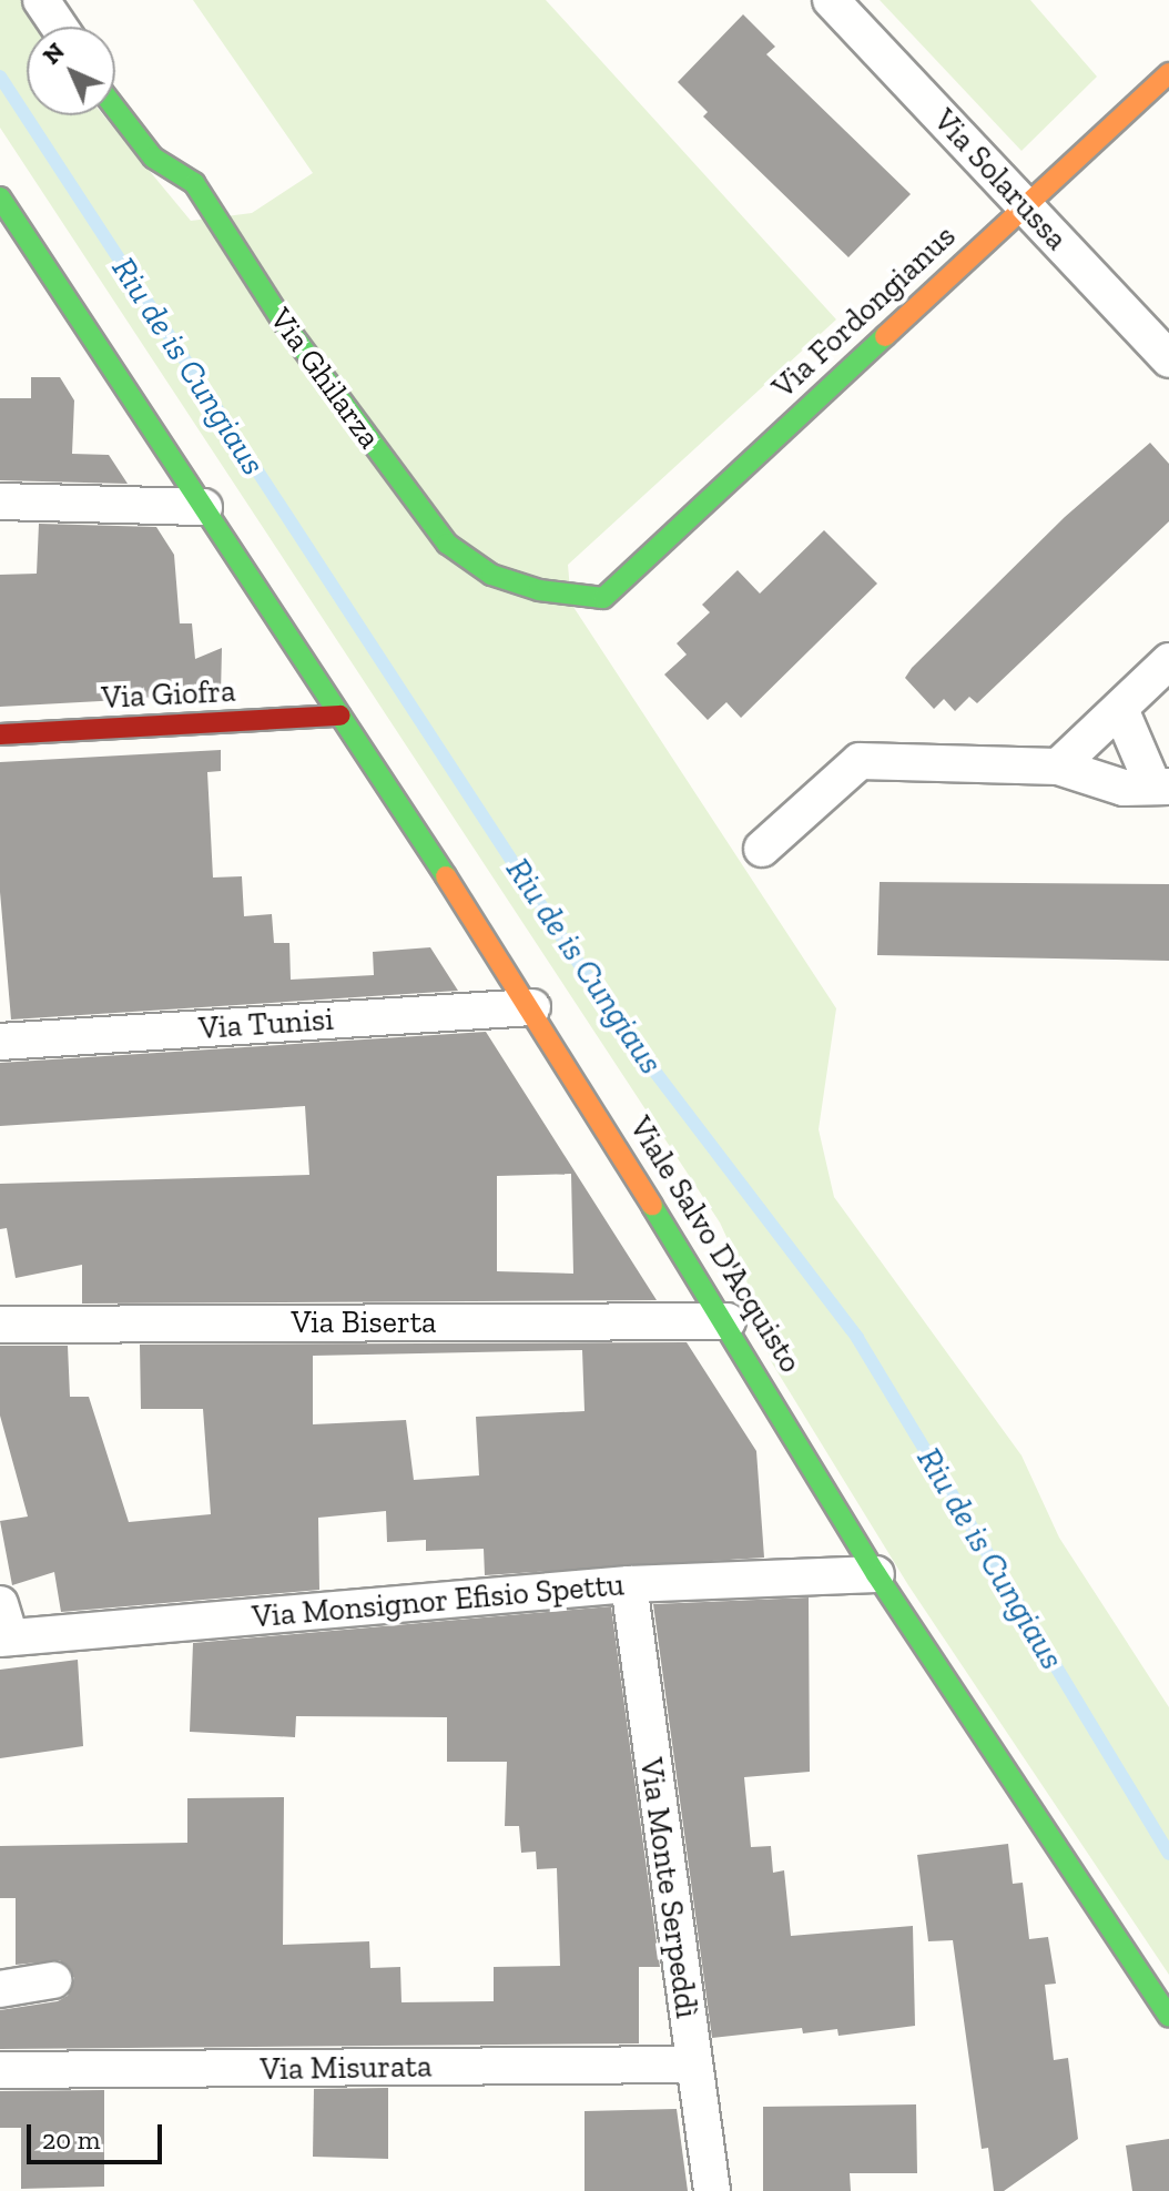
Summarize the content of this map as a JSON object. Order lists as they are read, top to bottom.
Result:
{
  "streets": {
    "street": [
      "Via Solarussa",
      "Via Fordongianus",
      "Via Ghilarza",
      "Via Giofra",
      "Via Tunisi",
      "Viale Salvo D'Acquisto",
      "Via Biserta",
      "Via Monsignor Efisio Spettu",
      "Via Monte Serpeddì",
      "Via Misurata"
    ]
  },
  "crossings": [
    ["Via Solarussa", "Via Fordongianus"],
    ["Via Fordongianus", "Via Ghilarza"],
    ["Via Giofra", "Viale Salvo D'Acquisto"],
    ["Via Tunisi", "Viale Salvo D'Acquisto"],
    ["Viale Salvo D'Acquisto", "Via Biserta"],
    ["Viale Salvo D'Acquisto", "Via Monsignor Efisio Spettu"],
    ["Via Monsignor Efisio Spettu", "Via Monte Serpeddì"],
    ["Via Monte Serpeddì", "Via Misurata"]
  ],
  "water": ["Riu de is Cungiaus"],
  "scale_bar": "20 m",
  "north": "top left"
}
